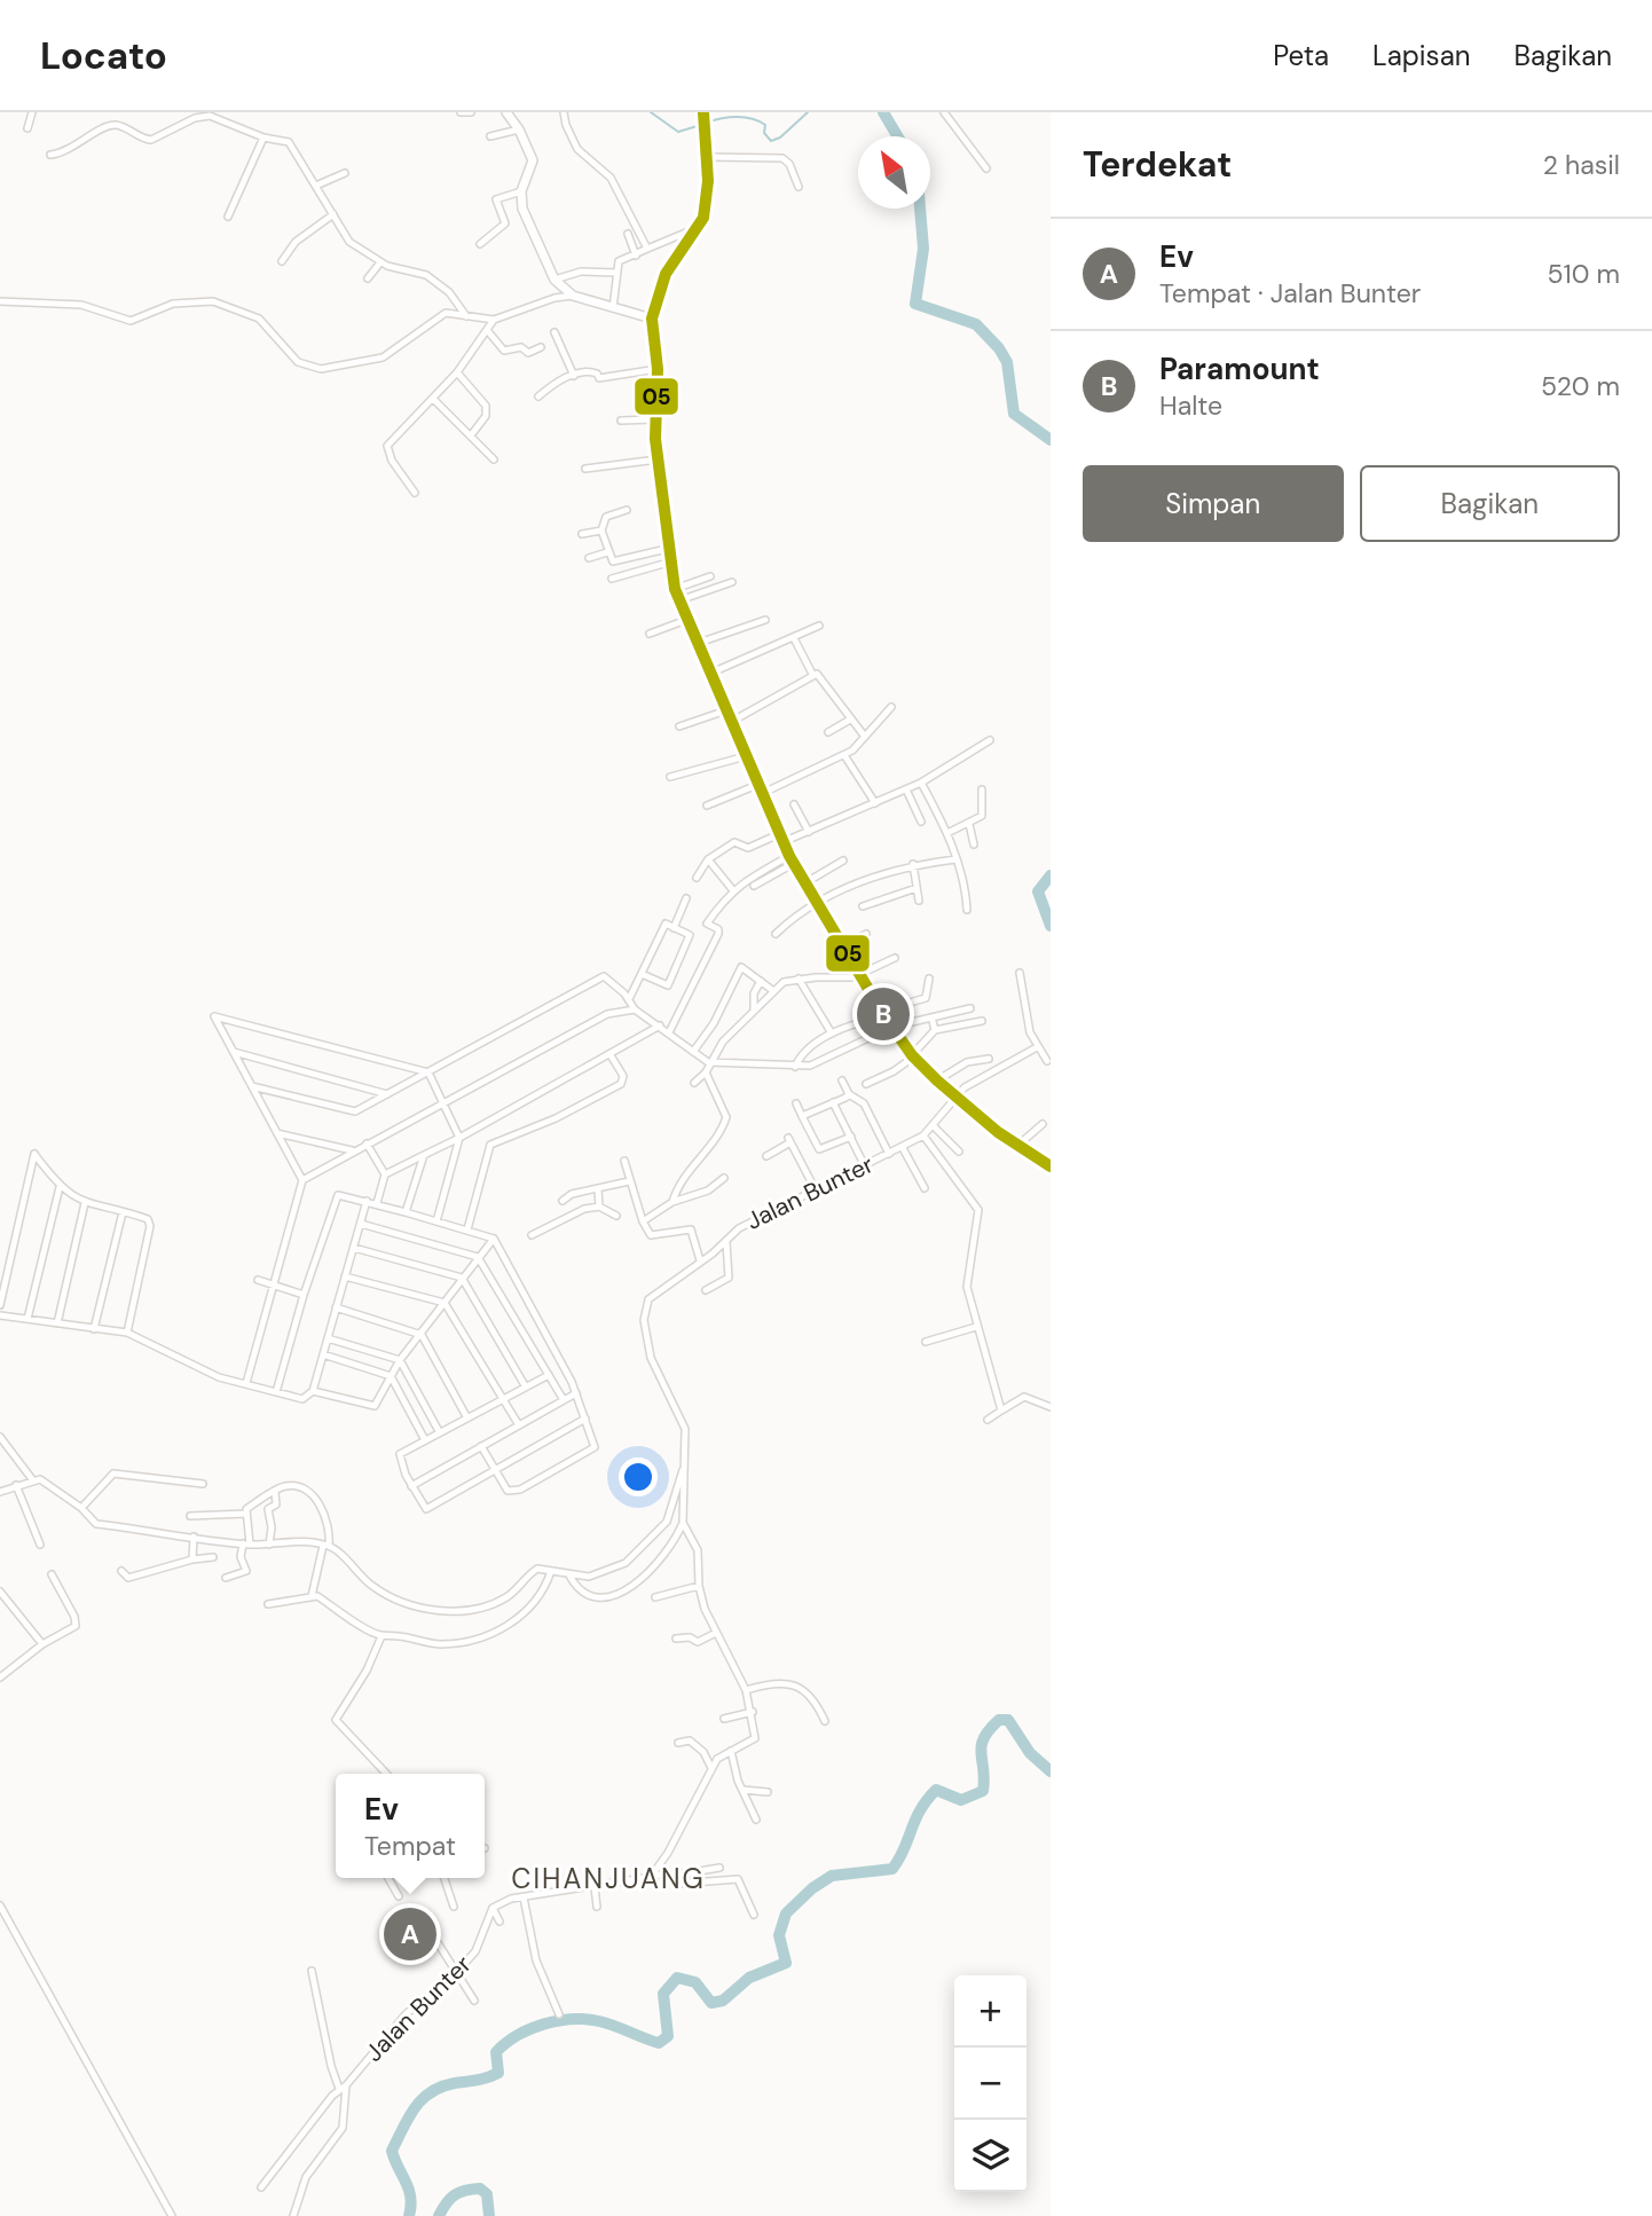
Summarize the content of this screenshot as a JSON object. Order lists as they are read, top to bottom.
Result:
{
  "streets": {
    "street": ["Jalan Bunter"]
  },
  "districts": ["CIHANJUANG"],
  "lines": ["transit line 05"],
  "north": "top left",
  "page": {
    "header": "Locato",
    "nav": ["Peta", "Lapisan", "Bagikan"],
    "heading": ["Terdekat", "2 hasil"],
    "list": [
      {
        "mark": "A",
        "name": "Ev",
        "note": "Tempat · Jalan Bunter",
        "value": "510 m"
      },
      {
        "mark": "B",
        "name": "Paramount",
        "note": "Halte",
        "value": "520 m"
      }
    ],
    "buttons": ["Simpan", "Bagikan"],
    "pins": ["B", "A"],
    "popup": ["Ev", "Tempat"],
    "map_buttons": ["+", "−"]
  }
}
